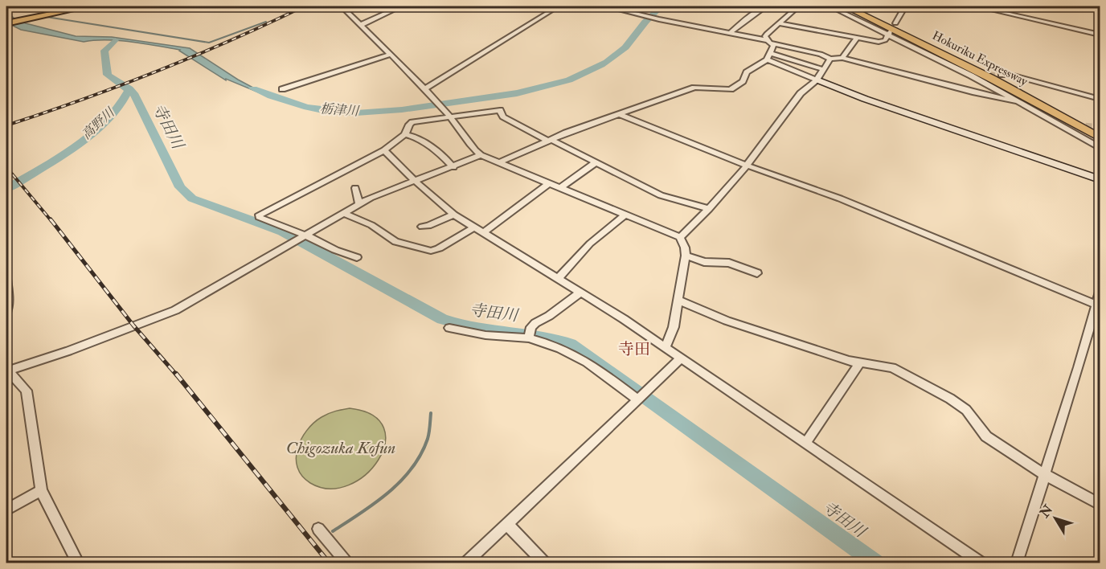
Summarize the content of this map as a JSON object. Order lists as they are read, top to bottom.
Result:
{
  "streets": {
    "highway": ["Hokuriku Expressway"]
  },
  "districts": ["寺田"],
  "water": ["栃津川", "高野川", "寺田川"],
  "parks": ["Chigozuka Kofun"],
  "north": "top left"
}
